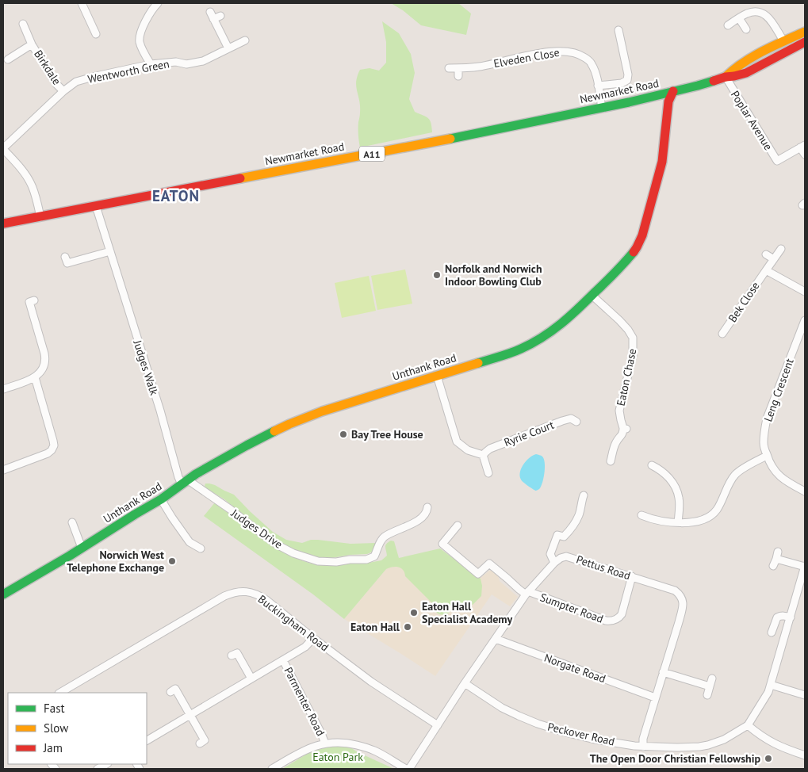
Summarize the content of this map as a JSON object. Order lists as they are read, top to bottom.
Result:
{
  "streets": {
    "main road": ["Newmarket Road", "A11", "Unthank Road"],
    "street": [
      "Elveden Close",
      "Birkdale",
      "Wentworth Green",
      "Poplar Avenue",
      "Bek Close",
      "Judges Walk",
      "Eaton Chase",
      "Leng Crescent",
      "Ryrie Court",
      "Judges Drive",
      "Pettus Road",
      "Sumpter Road",
      "Buckingham Road",
      "Norgate Road",
      "Parmenter Road",
      "Peckover Road"
    ]
  },
  "crossings": [
    ["Elveden Close", "Newmarket Road"],
    ["Birkdale", "Wentworth Green"],
    ["Newmarket Road", "Poplar Avenue"],
    ["Newmarket Road", "Unthank Road"],
    ["Newmarket Road", "Judges Walk"],
    ["Unthank Road", "Judges Walk"],
    ["Unthank Road", "Eaton Chase"],
    ["Unthank Road", "Judges Drive"],
    ["Judges Walk", "Judges Drive"],
    ["Pettus Road", "Sumpter Road"],
    ["Pettus Road", "Norgate Road"],
    ["Pettus Road", "Peckover Road"]
  ],
  "districts": ["EATON"],
  "parks": ["Eaton Park"],
  "places": [
    "Norfolk and Norwich Indoor Bowling Club",
    "Bay Tree House",
    "Norwich West Telephone Exchange",
    "Eaton Hall Specialist Academy",
    "Eaton Hall",
    "The Open Door Christian Fellowship"
  ],
  "legend": ["Fast", "Slow", "Jam"]
}
